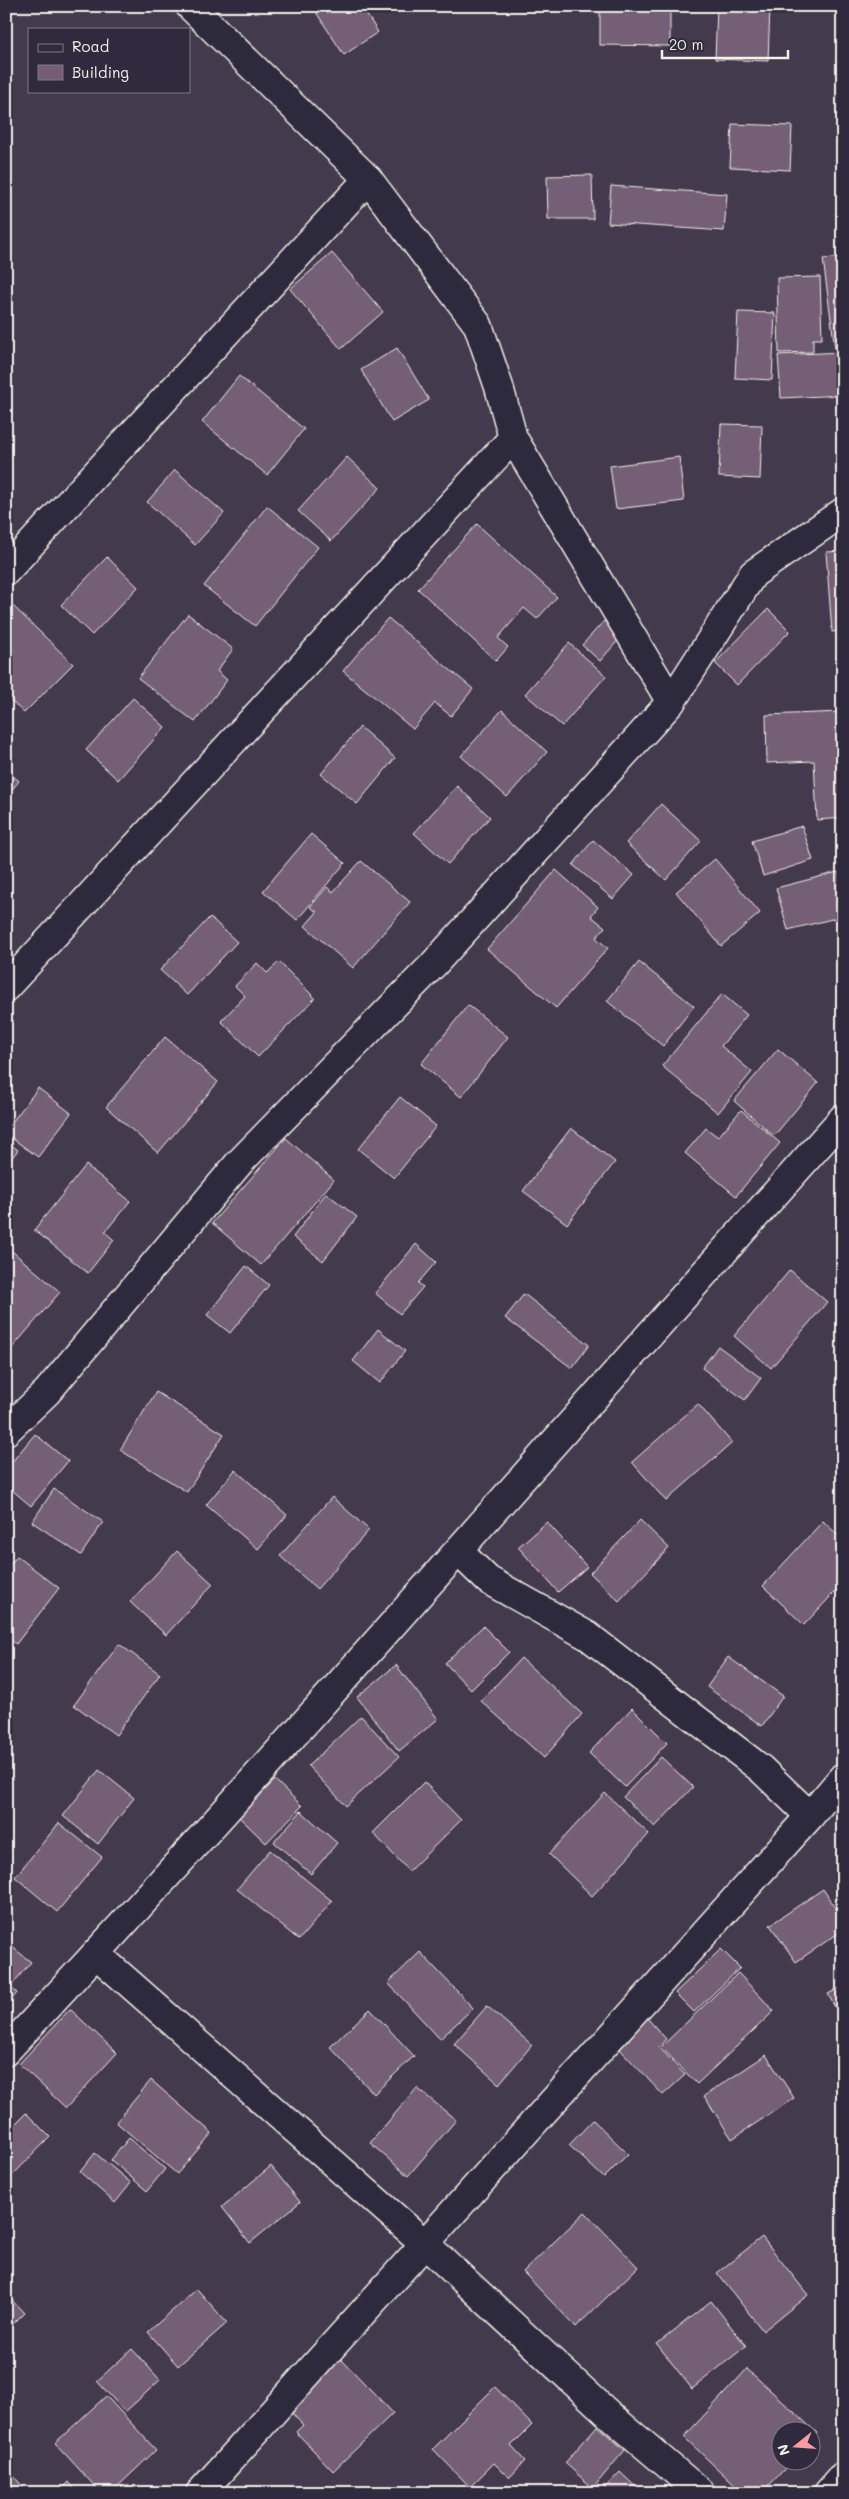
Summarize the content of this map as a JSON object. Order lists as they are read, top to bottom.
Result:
{
  "legend": ["Road", "Building"],
  "scale_bar": "20 m",
  "north": "left"
}
